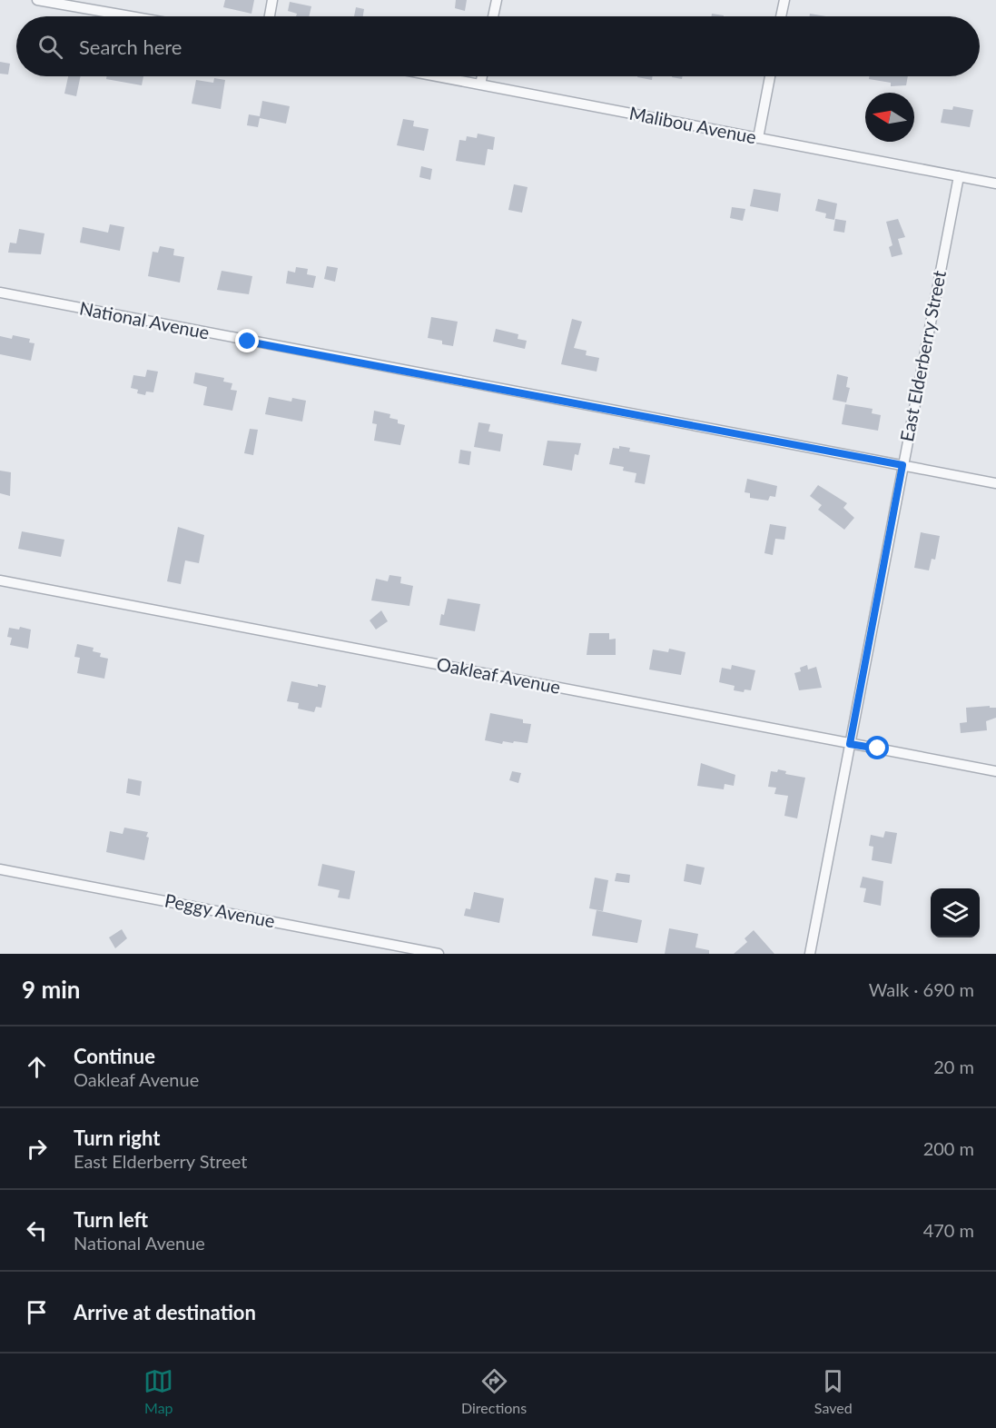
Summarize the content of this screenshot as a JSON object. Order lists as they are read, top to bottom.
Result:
{
  "streets": {
    "street": [
      "Malibou Avenue",
      "National Avenue",
      "East Elderberry Street",
      "Oakleaf Avenue",
      "Peggy Avenue"
    ]
  },
  "crossings": [
    ["Malibou Avenue", "East Elderberry Street"],
    ["National Avenue", "East Elderberry Street"],
    ["East Elderberry Street", "Oakleaf Avenue"]
  ],
  "north": "left",
  "page": {
    "search": "Search here",
    "heading": ["9 min", "Walk · 690 m"],
    "list": [
      ["Continue", "Oakleaf Avenue", "20 m"],
      ["Turn right", "East Elderberry Street", "200 m"],
      ["Turn left", "National Avenue", "470 m"],
      "Arrive at destination"
    ],
    "nav": ["Map", "Directions", "Saved"]
  }
}
